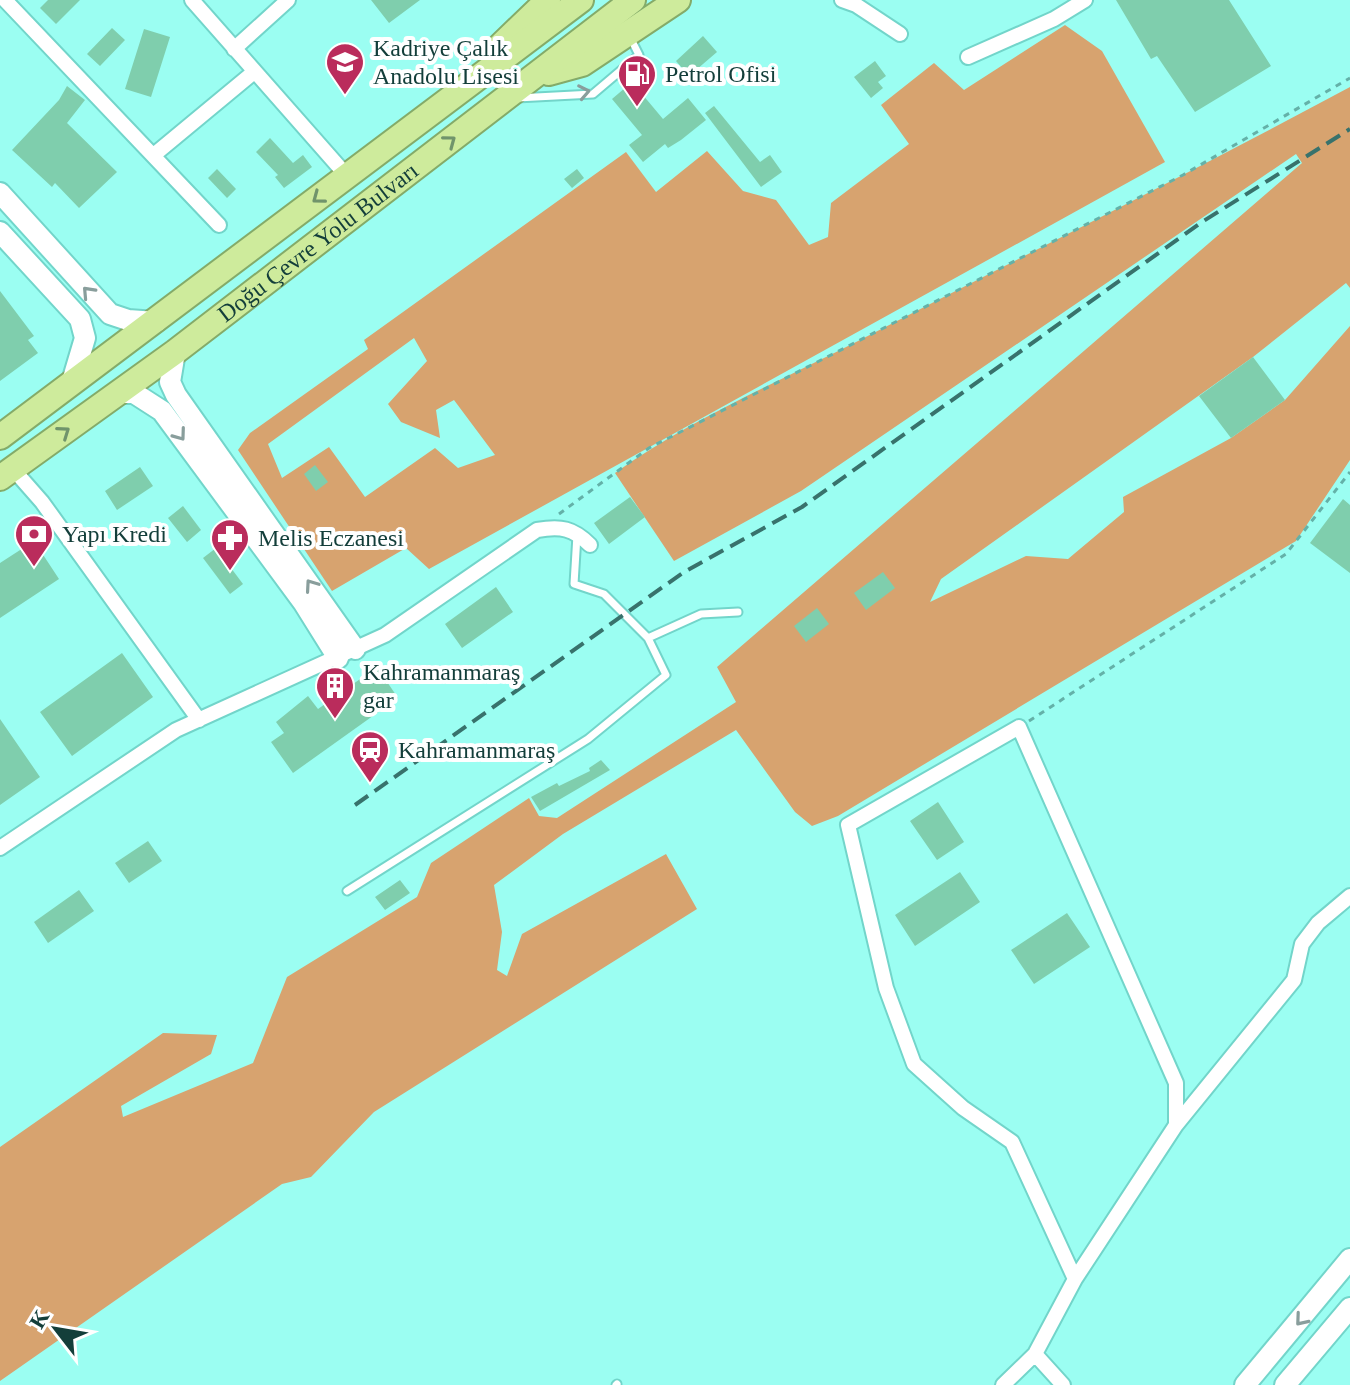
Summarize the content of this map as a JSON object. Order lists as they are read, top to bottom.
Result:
{
  "streets": {
    "highway": ["Doğu Çevre Yolu Bulvarı"]
  },
  "places": {
    "school or university": ["Kadriye Çalık Anadolu Lisesi"],
    "fuel station": ["Petrol Ofisi"],
    "bank": ["Yapı Kredi"],
    "pharmacy": ["Melis Eczanesi"],
    "building": ["Kahramanmaraş gar"],
    "station": ["Kahramanmaraş"]
  },
  "north": "top left"
}
